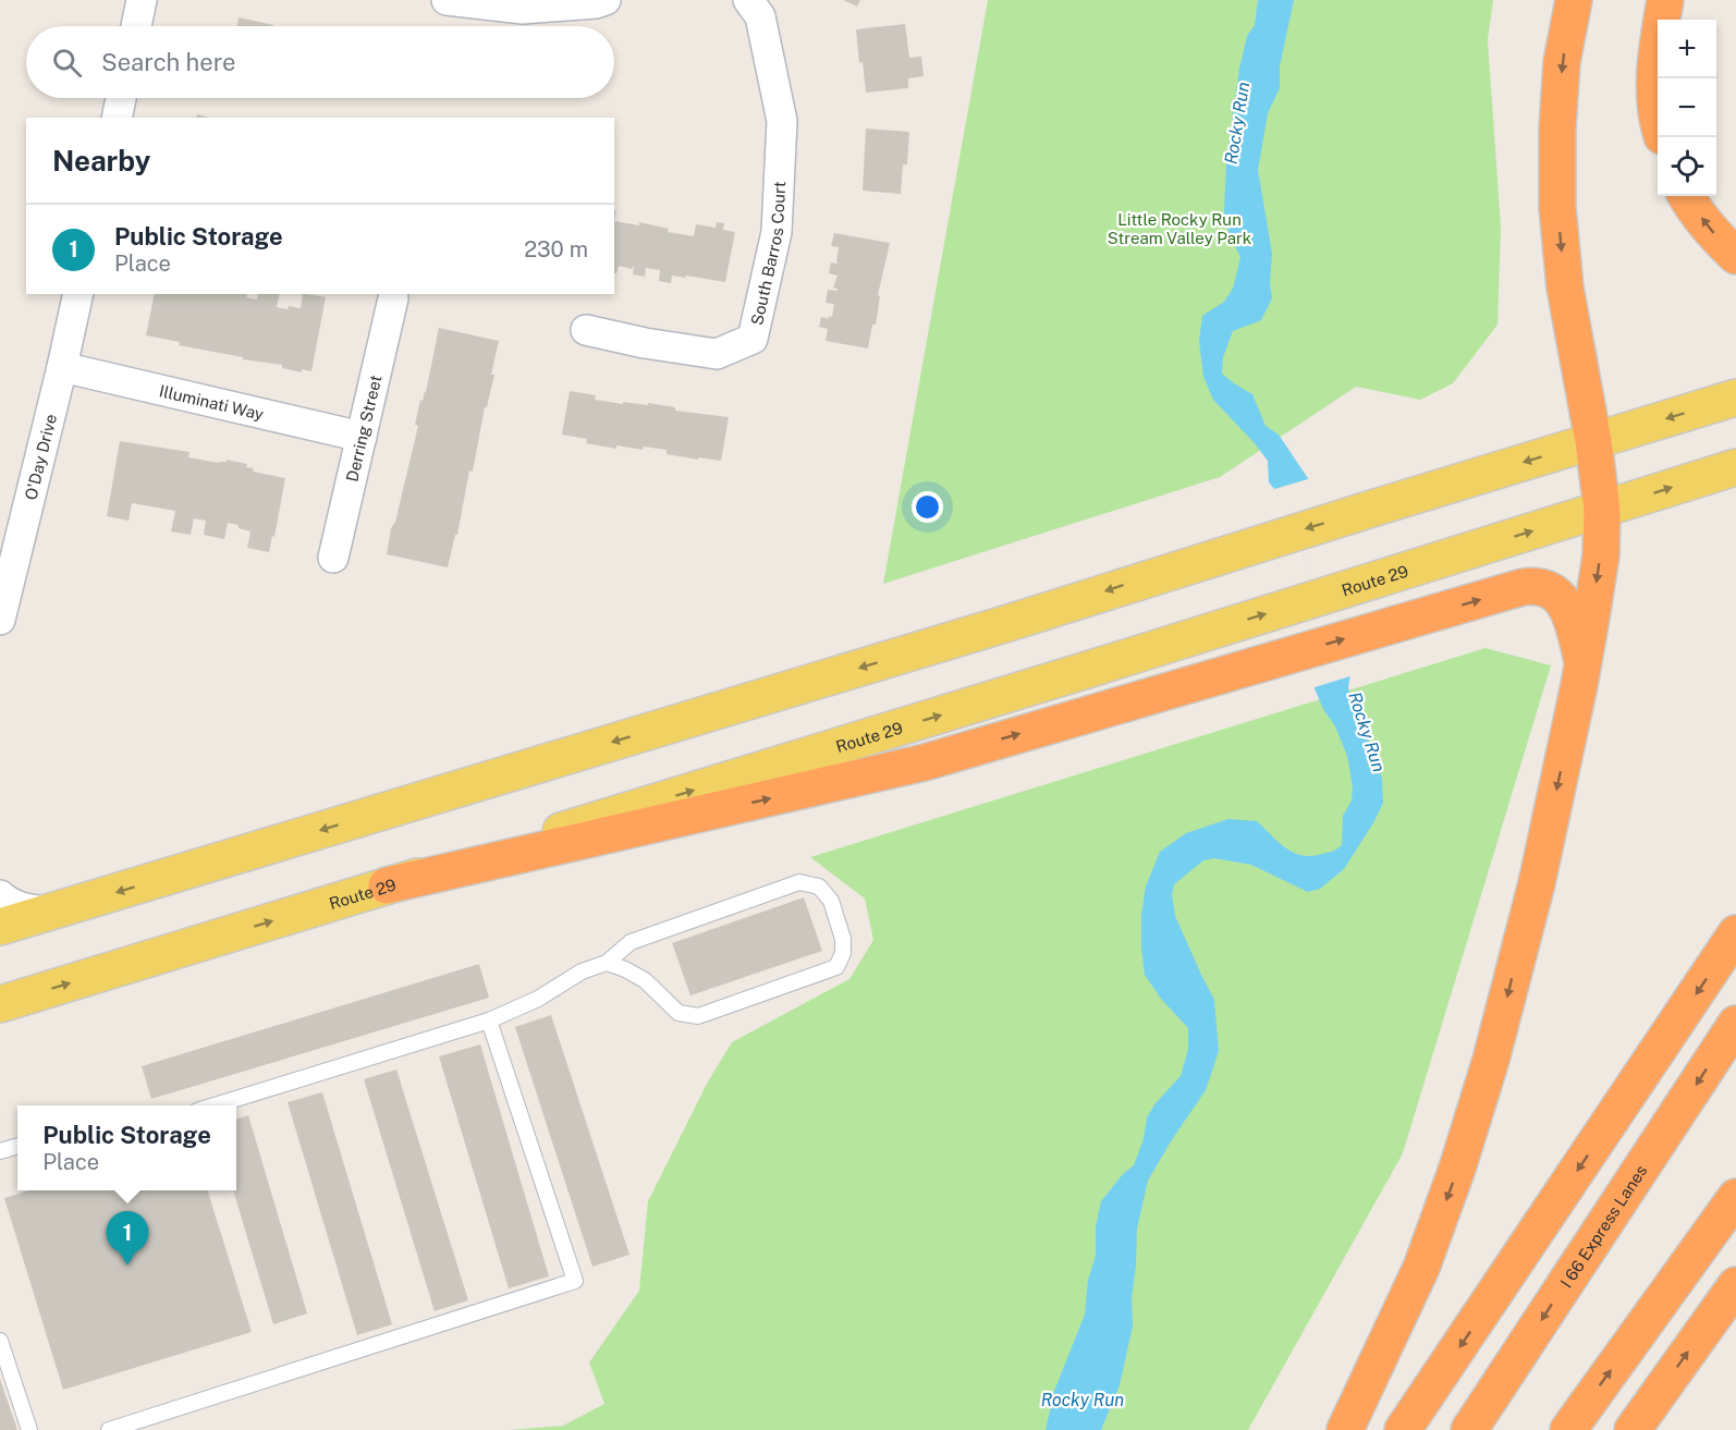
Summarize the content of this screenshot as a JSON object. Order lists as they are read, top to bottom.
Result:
{
  "streets": {
    "highway": ["I 66 Express Lanes"],
    "main road": ["Route 29"],
    "street": [
      "South Barros Court",
      "Illuminati Way",
      "Derring Street",
      "O'Day Drive"
    ]
  },
  "crossings": [
    ["Illuminati Way", "Derring Street"],
    ["Illuminati Way", "O'Day Drive"]
  ],
  "water": ["Rocky Run"],
  "parks": ["Little Rocky Run Stream Valley Park"],
  "page": {
    "map_buttons": ["+", "−"],
    "search": "Search here",
    "heading": "Nearby",
    "list": [
      {
        "mark": "1",
        "name": "Public Storage",
        "note": "Place",
        "value": "230 m"
      }
    ],
    "popup": ["Public Storage", "Place"],
    "pins": "1"
  }
}
